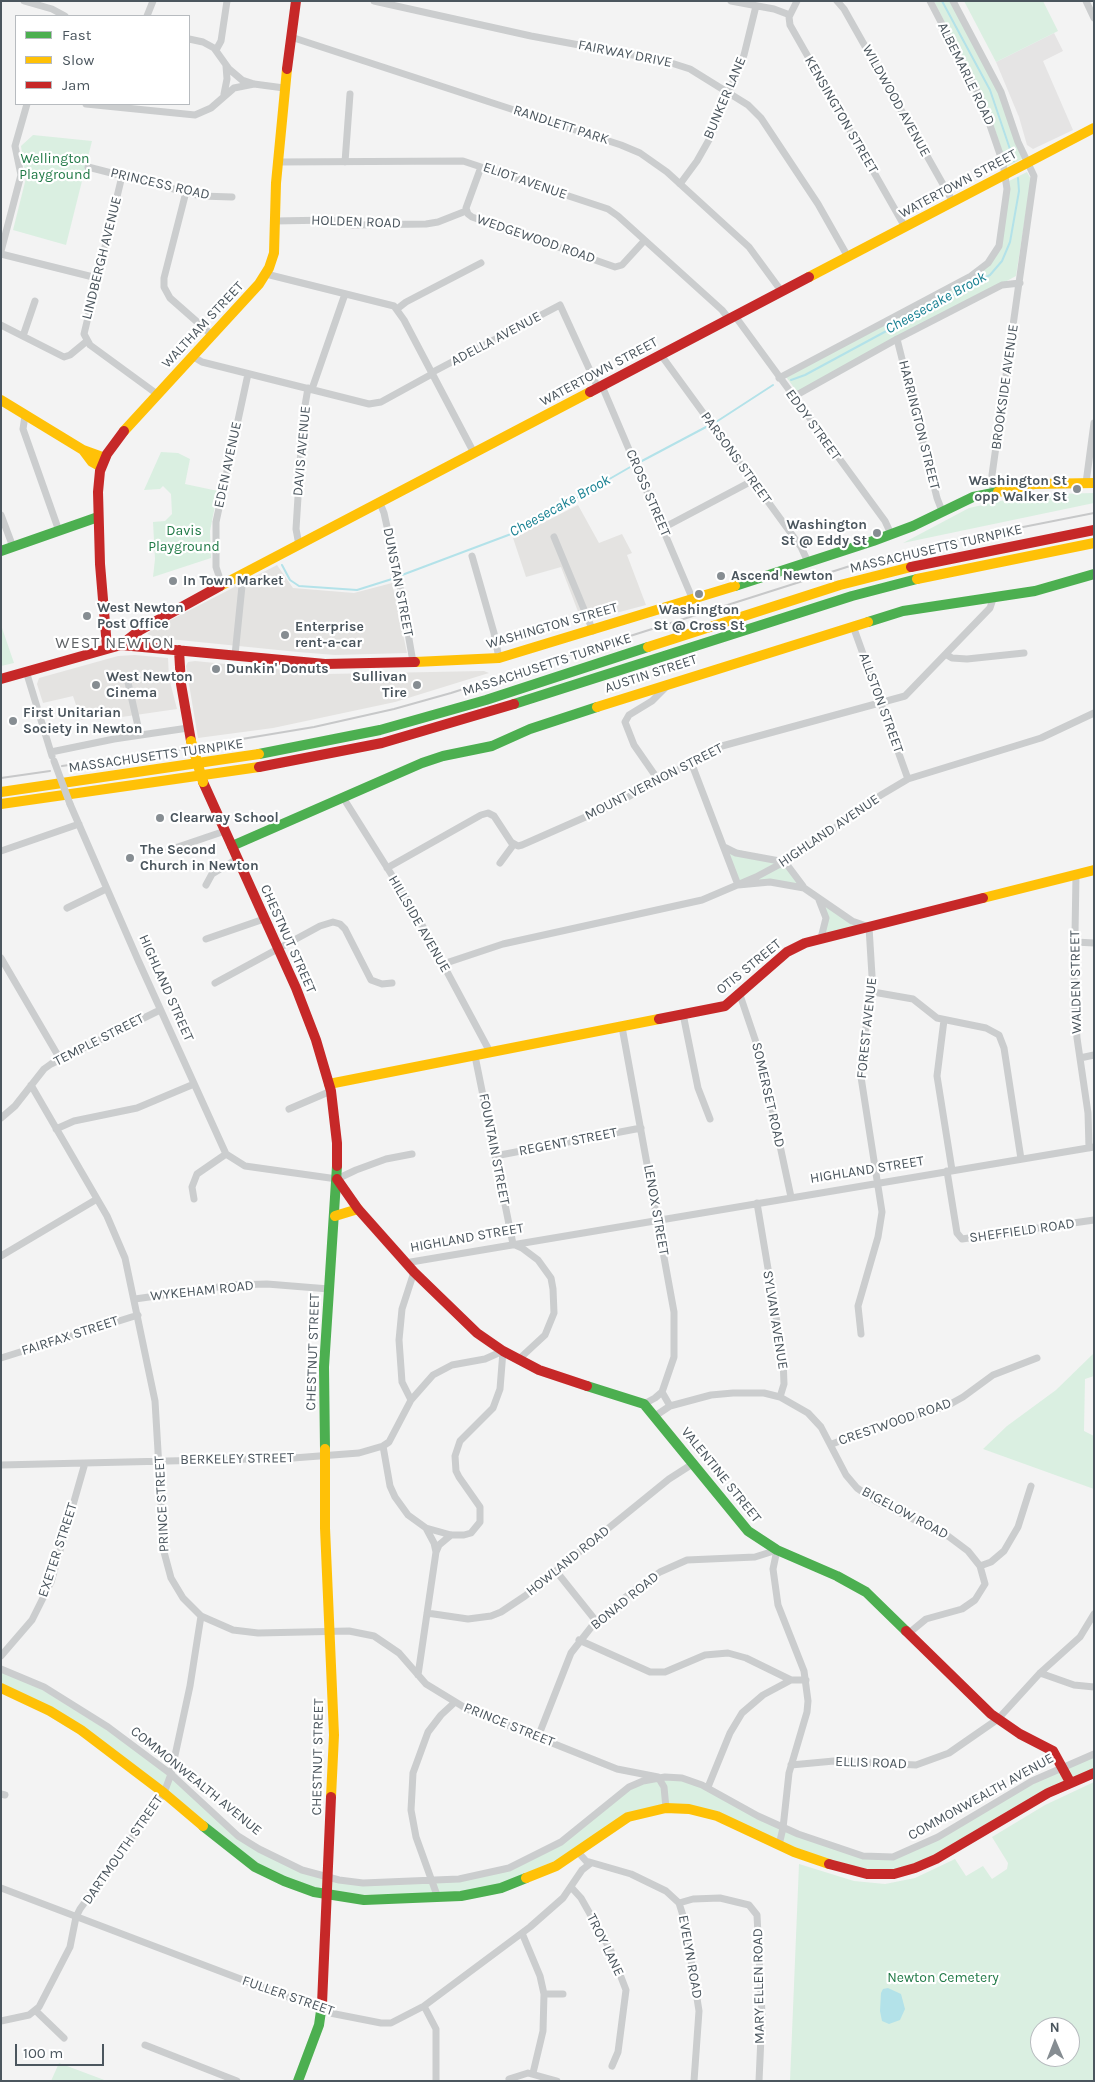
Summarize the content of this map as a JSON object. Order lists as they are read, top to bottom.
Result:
{
  "streets": {
    "main road": [
      "WATERTOWN STREET",
      "WALTHAM STREET",
      "MASSACHUSETTS TURNPIKE",
      "WASHINGTON STREET",
      "AUSTIN STREET",
      "CHESTNUT STREET",
      "OTIS STREET",
      "HIGHLAND STREET",
      "VALENTINE STREET",
      "COMMONWEALTH AVENUE"
    ],
    "street": [
      "FAIRWAY DRIVE",
      "ALBEMARLE ROAD",
      "BUNKER LANE",
      "WILDWOOD AVENUE",
      "KENSINGTON STREET",
      "RANDLETT PARK",
      "ELIOT AVENUE",
      "PRINCESS ROAD",
      "HOLDEN ROAD",
      "WEDGEWOOD ROAD",
      "LINDBERGH AVENUE",
      "ADELLA AVENUE",
      "BROOKSIDE AVENUE",
      "EDDY STREET",
      "HARRINGTON STREET",
      "DAVIS AVENUE",
      "PARSONS STREET",
      "EDEN AVENUE",
      "CROSS STREET",
      "DUNSTAN STREET",
      "ALLSTON STREET",
      "MOUNT VERNON STREET",
      "HIGHLAND AVENUE",
      "HILLSIDE AVENUE",
      "WALDEN STREET",
      "FOREST AVENUE",
      "TEMPLE STREET",
      "SOMERSET ROAD",
      "REGENT STREET",
      "FOUNTAIN STREET",
      "LENOX STREET",
      "SHEFFIELD ROAD",
      "WYKEHAM ROAD",
      "SYLVAN AVENUE",
      "FAIRFAX STREET",
      "CRESTWOOD ROAD",
      "BERKELEY STREET",
      "PRINCE STREET",
      "BIGELOW ROAD",
      "EXETER STREET",
      "HOWLAND ROAD",
      "BONAD ROAD",
      "ELLIS ROAD",
      "DARTMOUTH STREET",
      "TROY LANE",
      "EVELYN ROAD",
      "MARY ELLEN ROAD",
      "FULLER STREET"
    ]
  },
  "crossings": [
    ["FAIRWAY DRIVE", "BUNKER LANE"],
    ["FAIRWAY DRIVE", "WATERTOWN STREET"],
    ["ALBEMARLE ROAD", "WATERTOWN STREET"],
    ["ALBEMARLE ROAD", "BROOKSIDE AVENUE"],
    ["ALBEMARLE ROAD", "EDDY STREET"],
    ["BUNKER LANE", "RANDLETT PARK"],
    ["WILDWOOD AVENUE", "WATERTOWN STREET"],
    ["KENSINGTON STREET", "WATERTOWN STREET"],
    ["RANDLETT PARK", "WATERTOWN STREET"],
    ["RANDLETT PARK", "WALTHAM STREET"],
    ["ELIOT AVENUE", "WATERTOWN STREET"],
    ["ELIOT AVENUE", "WEDGEWOOD ROAD"],
    ["ELIOT AVENUE", "WALTHAM STREET"],
    ["ELIOT AVENUE", "EDDY STREET"],
    ["PRINCESS ROAD", "LINDBERGH AVENUE"],
    ["WATERTOWN STREET", "ADELLA AVENUE"],
    ["WATERTOWN STREET", "EDDY STREET"],
    ["WATERTOWN STREET", "DAVIS AVENUE"],
    ["WATERTOWN STREET", "PARSONS STREET"],
    ["WATERTOWN STREET", "EDEN AVENUE"],
    ["WATERTOWN STREET", "CROSS STREET"],
    ["WATERTOWN STREET", "DUNSTAN STREET"],
    ["WATERTOWN STREET", "WASHINGTON STREET"],
    ["HOLDEN ROAD", "WEDGEWOOD ROAD"],
    ["HOLDEN ROAD", "WALTHAM STREET"],
    ["WALTHAM STREET", "DAVIS AVENUE"],
    ["WALTHAM STREET", "WASHINGTON STREET"],
    ["ADELLA AVENUE", "CROSS STREET"],
    ["BROOKSIDE AVENUE", "WASHINGTON STREET"],
    ["EDDY STREET", "WASHINGTON STREET"],
    ["HARRINGTON STREET", "WASHINGTON STREET"],
    ["DAVIS AVENUE", "EDEN AVENUE"],
    ["PARSONS STREET", "WASHINGTON STREET"],
    ["CROSS STREET", "WASHINGTON STREET"],
    ["DUNSTAN STREET", "WASHINGTON STREET"],
    ["WASHINGTON STREET", "CHESTNUT STREET"],
    ["WASHINGTON STREET", "HIGHLAND STREET"],
    ["AUSTIN STREET", "ALLSTON STREET"],
    ["AUSTIN STREET", "MOUNT VERNON STREET"],
    ["AUSTIN STREET", "HILLSIDE AVENUE"],
    ["AUSTIN STREET", "CHESTNUT STREET"],
    ["ALLSTON STREET", "MOUNT VERNON STREET"],
    ["ALLSTON STREET", "HIGHLAND AVENUE"],
    ["HIGHLAND AVENUE", "HILLSIDE AVENUE"],
    ["HILLSIDE AVENUE", "OTIS STREET"],
    ["CHESTNUT STREET", "OTIS STREET"],
    ["CHESTNUT STREET", "HIGHLAND STREET"],
    ["CHESTNUT STREET", "WYKEHAM ROAD"],
    ["CHESTNUT STREET", "BERKELEY STREET"],
    ["CHESTNUT STREET", "PRINCE STREET"],
    ["CHESTNUT STREET", "COMMONWEALTH AVENUE"],
    ["CHESTNUT STREET", "FULLER STREET"],
    ["OTIS STREET", "WALDEN STREET"],
    ["OTIS STREET", "FOREST AVENUE"],
    ["OTIS STREET", "SOMERSET ROAD"],
    ["OTIS STREET", "FOUNTAIN STREET"],
    ["OTIS STREET", "LENOX STREET"],
    ["WALDEN STREET", "HIGHLAND STREET"],
    ["HIGHLAND STREET", "FOREST AVENUE"],
    ["HIGHLAND STREET", "TEMPLE STREET"],
    ["HIGHLAND STREET", "SOMERSET ROAD"],
    ["HIGHLAND STREET", "FOUNTAIN STREET"],
    ["HIGHLAND STREET", "LENOX STREET"],
    ["HIGHLAND STREET", "SHEFFIELD ROAD"],
    ["HIGHLAND STREET", "SYLVAN AVENUE"],
    ["TEMPLE STREET", "PRINCE STREET"],
    ["REGENT STREET", "FOUNTAIN STREET"],
    ["REGENT STREET", "LENOX STREET"],
    ["WYKEHAM ROAD", "PRINCE STREET"],
    ["SYLVAN AVENUE", "BIGELOW ROAD"],
    ["FAIRFAX STREET", "PRINCE STREET"],
    ["CRESTWOOD ROAD", "BIGELOW ROAD"],
    ["BERKELEY STREET", "PRINCE STREET"],
    ["BERKELEY STREET", "EXETER STREET"],
    ["VALENTINE STREET", "HOWLAND ROAD"],
    ["VALENTINE STREET", "BONAD ROAD"],
    ["VALENTINE STREET", "ELLIS ROAD"],
    ["VALENTINE STREET", "COMMONWEALTH AVENUE"],
    ["PRINCE STREET", "BONAD ROAD"],
    ["PRINCE STREET", "COMMONWEALTH AVENUE"],
    ["PRINCE STREET", "DARTMOUTH STREET"],
    ["COMMONWEALTH AVENUE", "DARTMOUTH STREET"],
    ["DARTMOUTH STREET", "FULLER STREET"],
    ["TROY LANE", "FULLER STREET"],
    ["EVELYN ROAD", "MARY ELLEN ROAD"],
    ["EVELYN ROAD", "FULLER STREET"]
  ],
  "districts": ["WEST NEWTON"],
  "water": ["Cheesecake Brook"],
  "parks": ["Wellington Playground", "Davis Playground", "Newton Cemetery"],
  "places": [
    "Washington St opp Walker St",
    "Washington St @ Eddy St",
    "Ascend Newton",
    "In Town Market",
    "Washington St @ Cross St",
    "West Newton Post Office",
    "Enterprise rent-a-car",
    "Dunkin' Donuts",
    "West Newton Cinema",
    "Sullivan Tire",
    "First Unitarian Society in Newton",
    "Clearway School",
    "The Second Church in Newton"
  ],
  "legend": ["Fast", "Slow", "Jam"],
  "scale_bar": "100 m",
  "north": "top"
}
